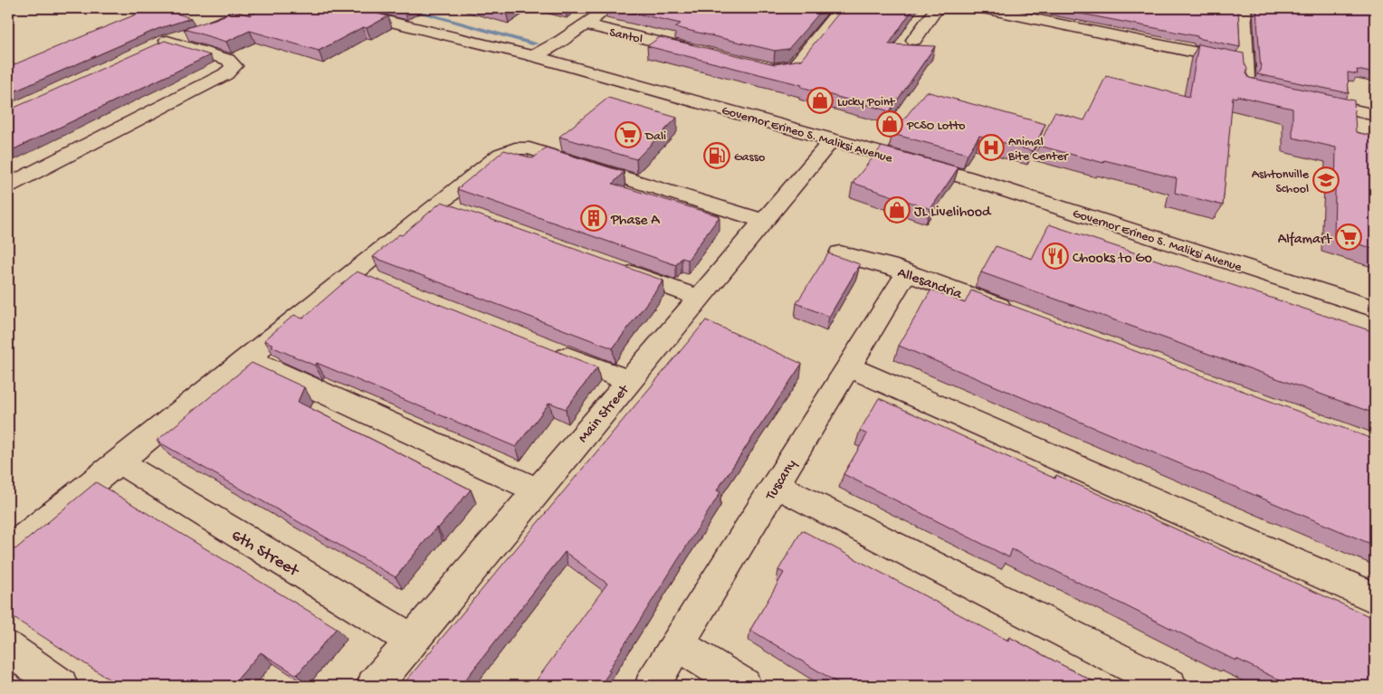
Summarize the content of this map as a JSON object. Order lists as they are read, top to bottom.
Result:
{
  "streets": {
    "street": [
      "Santol",
      "Governor Erineo S. Maliksi Avenue",
      "Allesandria",
      "Main Street",
      "Tuscany",
      "6th Street"
    ]
  },
  "crossings": [
    ["Governor Erineo S. Maliksi Avenue", "Main Street"],
    ["Allesandria", "Tuscany"],
    ["Main Street", "6th Street"]
  ],
  "places": {
    "shop": ["Lucky Point", "PCSO Lotto", "JL Livelihood"],
    "supermarket": ["Dali", "Alfamart"],
    "hospital": ["Animal Bite Center"],
    "fuel station": ["Gasso"],
    "school or university": ["Ashtonville School"],
    "building": ["Phase A"],
    "restaurant": ["Chooks to Go"]
  }
}
